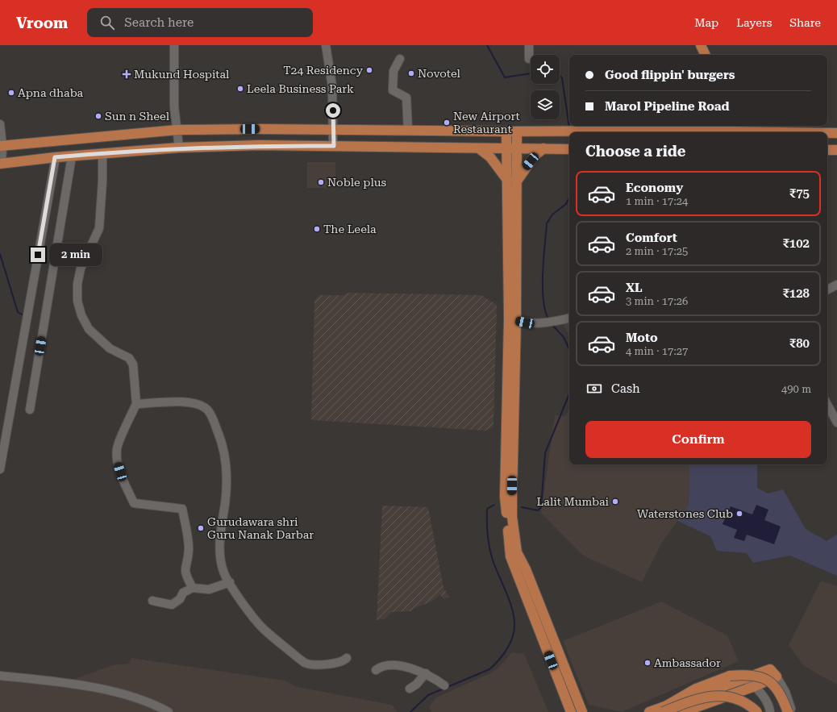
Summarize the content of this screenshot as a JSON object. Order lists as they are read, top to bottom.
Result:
{
  "places": {
    "other": [
      "T24 Residency",
      "Novotel",
      "Leela Business Park",
      "Apna dhaba",
      "Sun n Sheel",
      "New Airport Restaurant",
      "Noble plus",
      "The Leela",
      "Lalit Mumbai",
      "Waterstones Club",
      "Gurudawara shri Guru Nanak Darbar",
      "Ambassador"
    ],
    "health": ["Mukund Hospital"]
  },
  "page": {
    "header": "Vroom",
    "search": "Search here",
    "nav": ["Map", "Layers", "Share"],
    "banner": ["Good flippin' burgers", "Marol Pipeline Road"],
    "heading": "Choose a ride",
    "list": [
      {
        "name": "Economy",
        "note": "1 min · 17:24",
        "value": "₹75"
      },
      {
        "name": "Comfort",
        "note": "2 min · 17:25",
        "value": "₹102"
      },
      {
        "name": "XL",
        "note": "3 min · 17:26",
        "value": "₹128"
      },
      {
        "name": "Moto",
        "note": "4 min · 17:27",
        "value": "₹80"
      }
    ],
    "bubble": "2 min",
    "pay": ["Cash", "490 m"],
    "buttons": "Confirm"
  }
}
